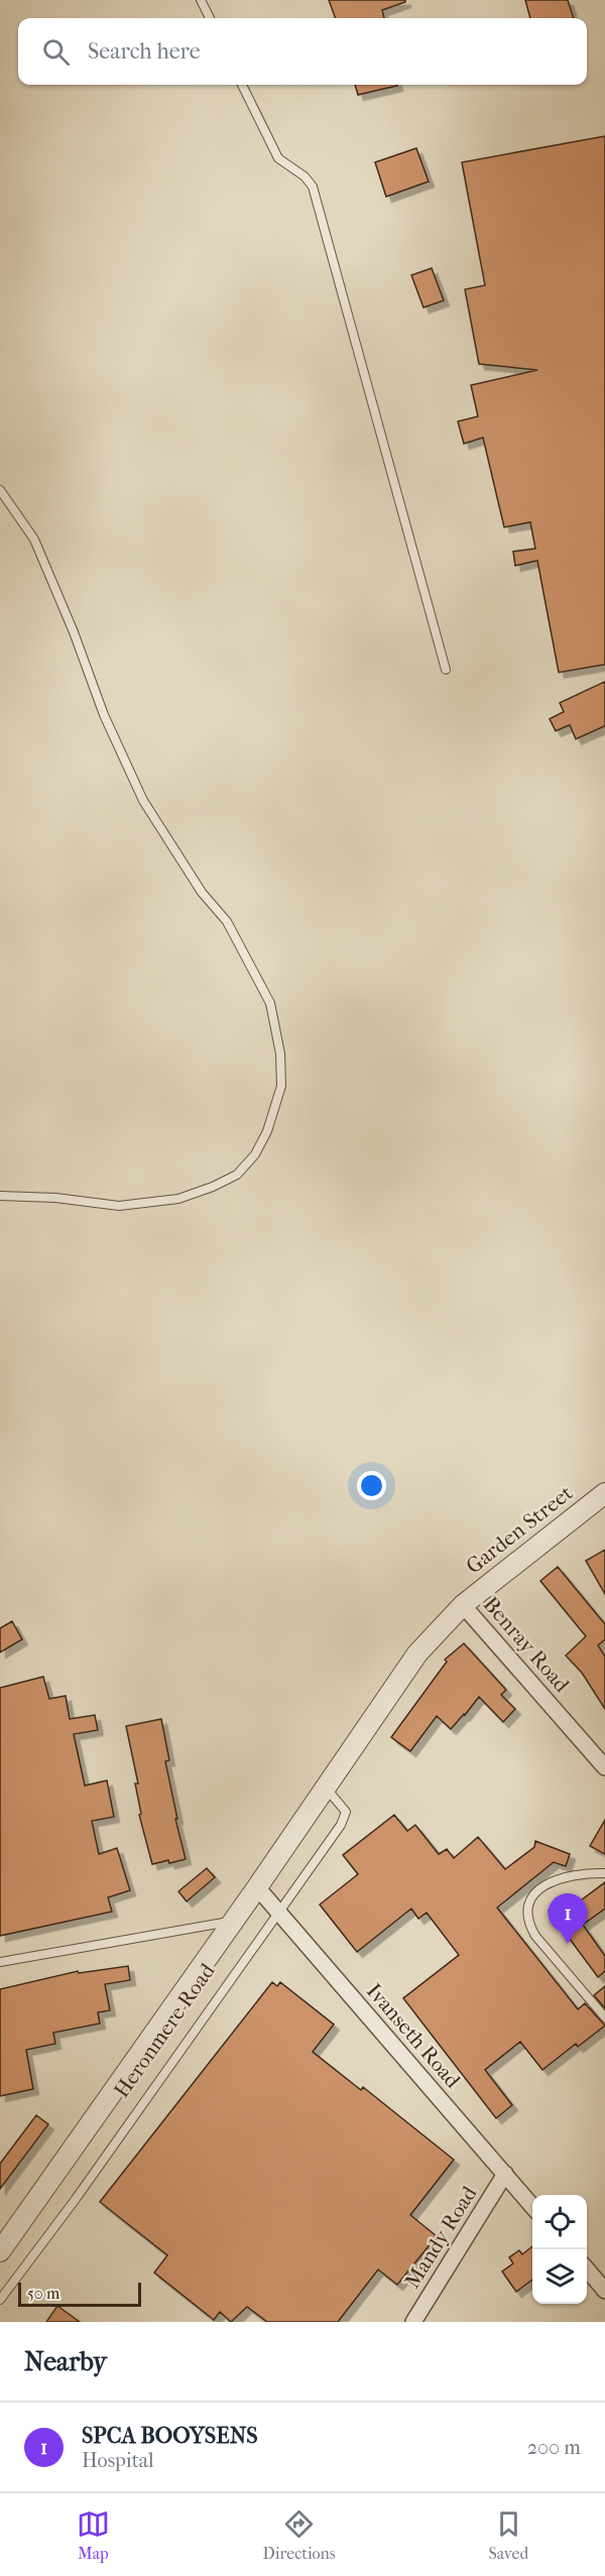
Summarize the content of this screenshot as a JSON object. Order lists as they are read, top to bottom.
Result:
{
  "streets": {
    "street": [
      "Garden Street",
      "Benray Road",
      "Heronmere Road",
      "Ivanseth Road",
      "Mandy Road"
    ]
  },
  "crossings": [
    ["Garden Street", "Benray Road"],
    ["Garden Street", "Heronmere Road"],
    ["Benray Road", "Heronmere Road"],
    ["Heronmere Road", "Ivanseth Road"],
    ["Ivanseth Road", "Mandy Road"]
  ],
  "scale_bar": "50 m",
  "page": {
    "search": "Search here",
    "pins": "1",
    "scale": "50 m",
    "heading": "Nearby",
    "list": [
      {
        "mark": "1",
        "name": "SPCA BOOYSENS",
        "note": "Hospital",
        "value": "200 m"
      }
    ],
    "nav": ["Map", "Directions", "Saved"]
  }
}
